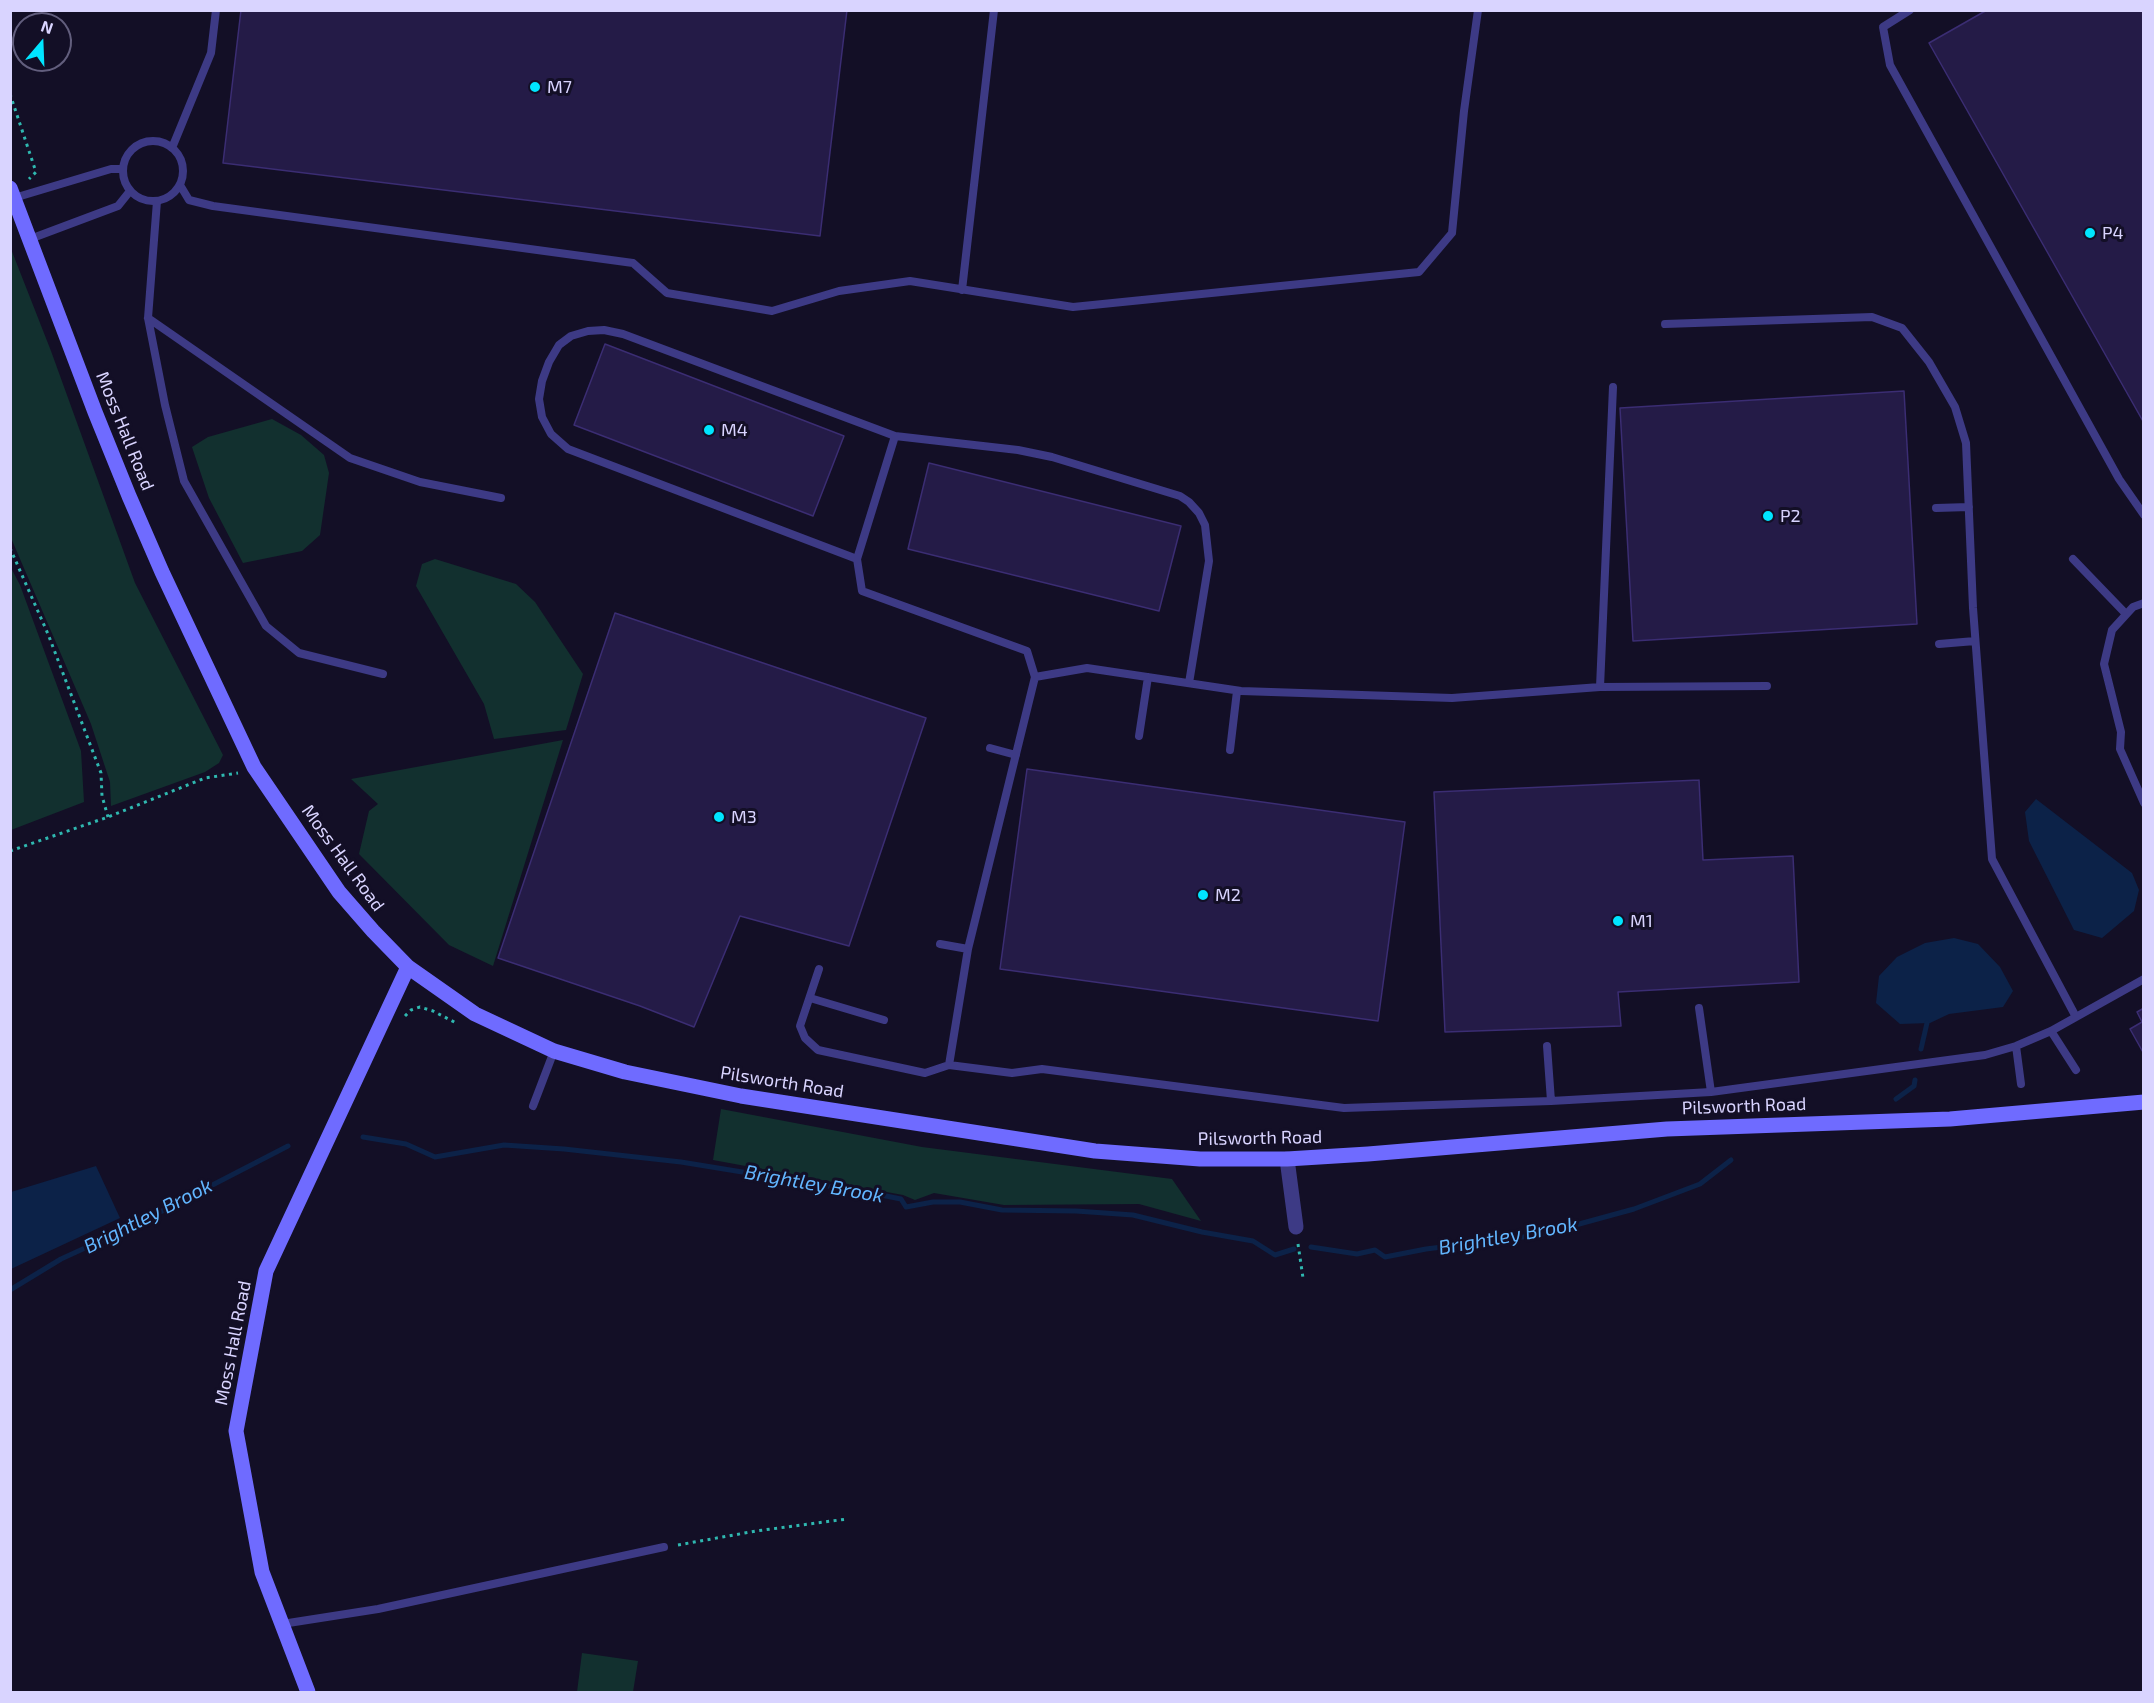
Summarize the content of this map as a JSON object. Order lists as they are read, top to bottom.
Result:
{
  "streets": {
    "street": ["Moss Hall Road", "Pilsworth Road"]
  },
  "crossings": [
    ["Moss Hall Road", "Pilsworth Road"]
  ],
  "water": ["Brightley Brook"],
  "places": [
    "M7",
    "P4",
    "M4",
    "P2",
    "M3",
    "M2",
    "M1"
  ],
  "north": "top"
}
